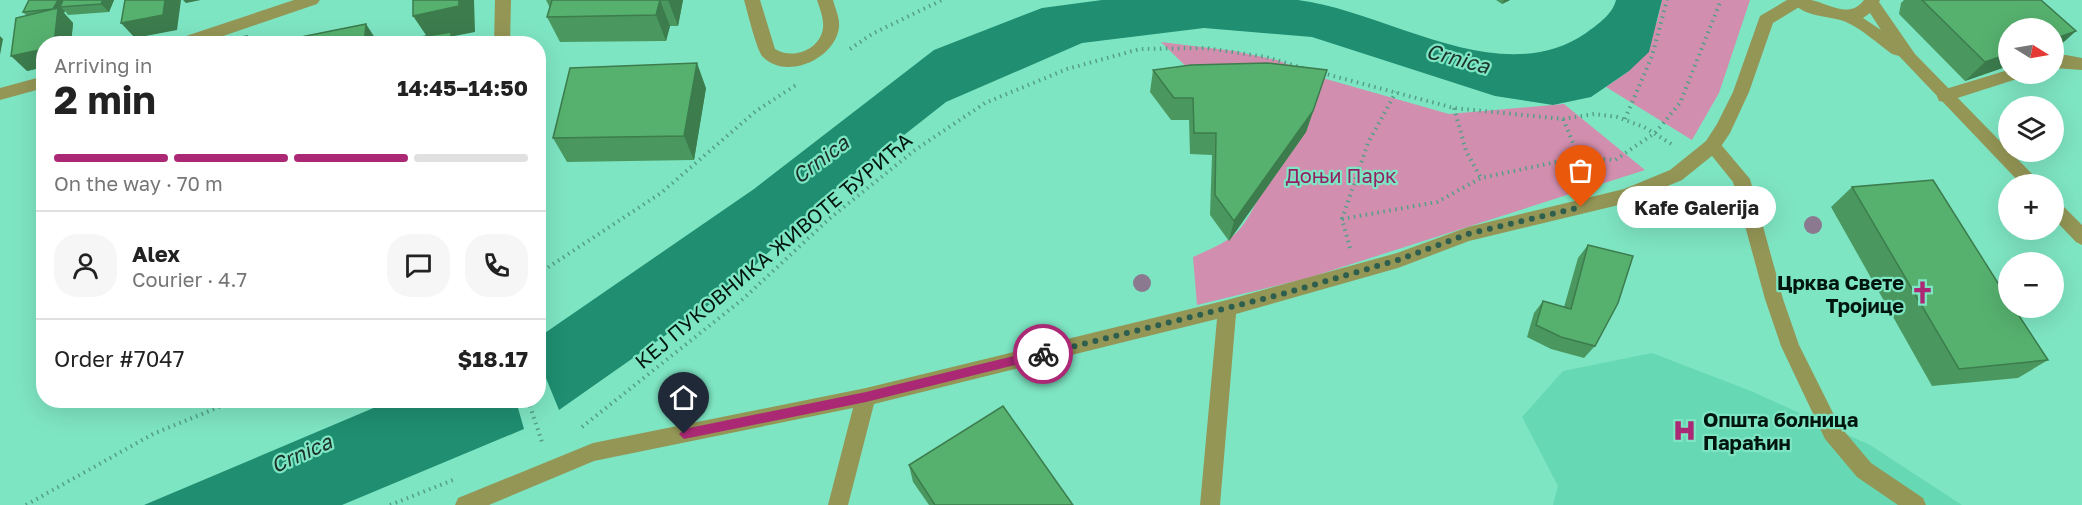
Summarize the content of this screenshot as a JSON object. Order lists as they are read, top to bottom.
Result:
{
  "streets": {
    "path": ["КЕЈ ПУКОВНИКА ЖИВОТЕ ЂУРИЋА"]
  },
  "water": ["Crnica"],
  "parks": ["Доњи Парк"],
  "places": {
    "other": ["Kafe Galerija"],
    "church": ["Црква Свете Тројице"],
    "hospital": ["Општа болница Параћин"]
  },
  "north": "right",
  "page": {
    "map_buttons": ["+", "−"],
    "heading": ["2 min", "Arriving in", "14:45–14:50"],
    "panel": [
      "Alex",
      "Courier · 4.7",
      "Order #7047",
      "$18.17"
    ],
    "bar": "On the way · 70 m",
    "bubble": "Kafe Galerija"
  }
}
